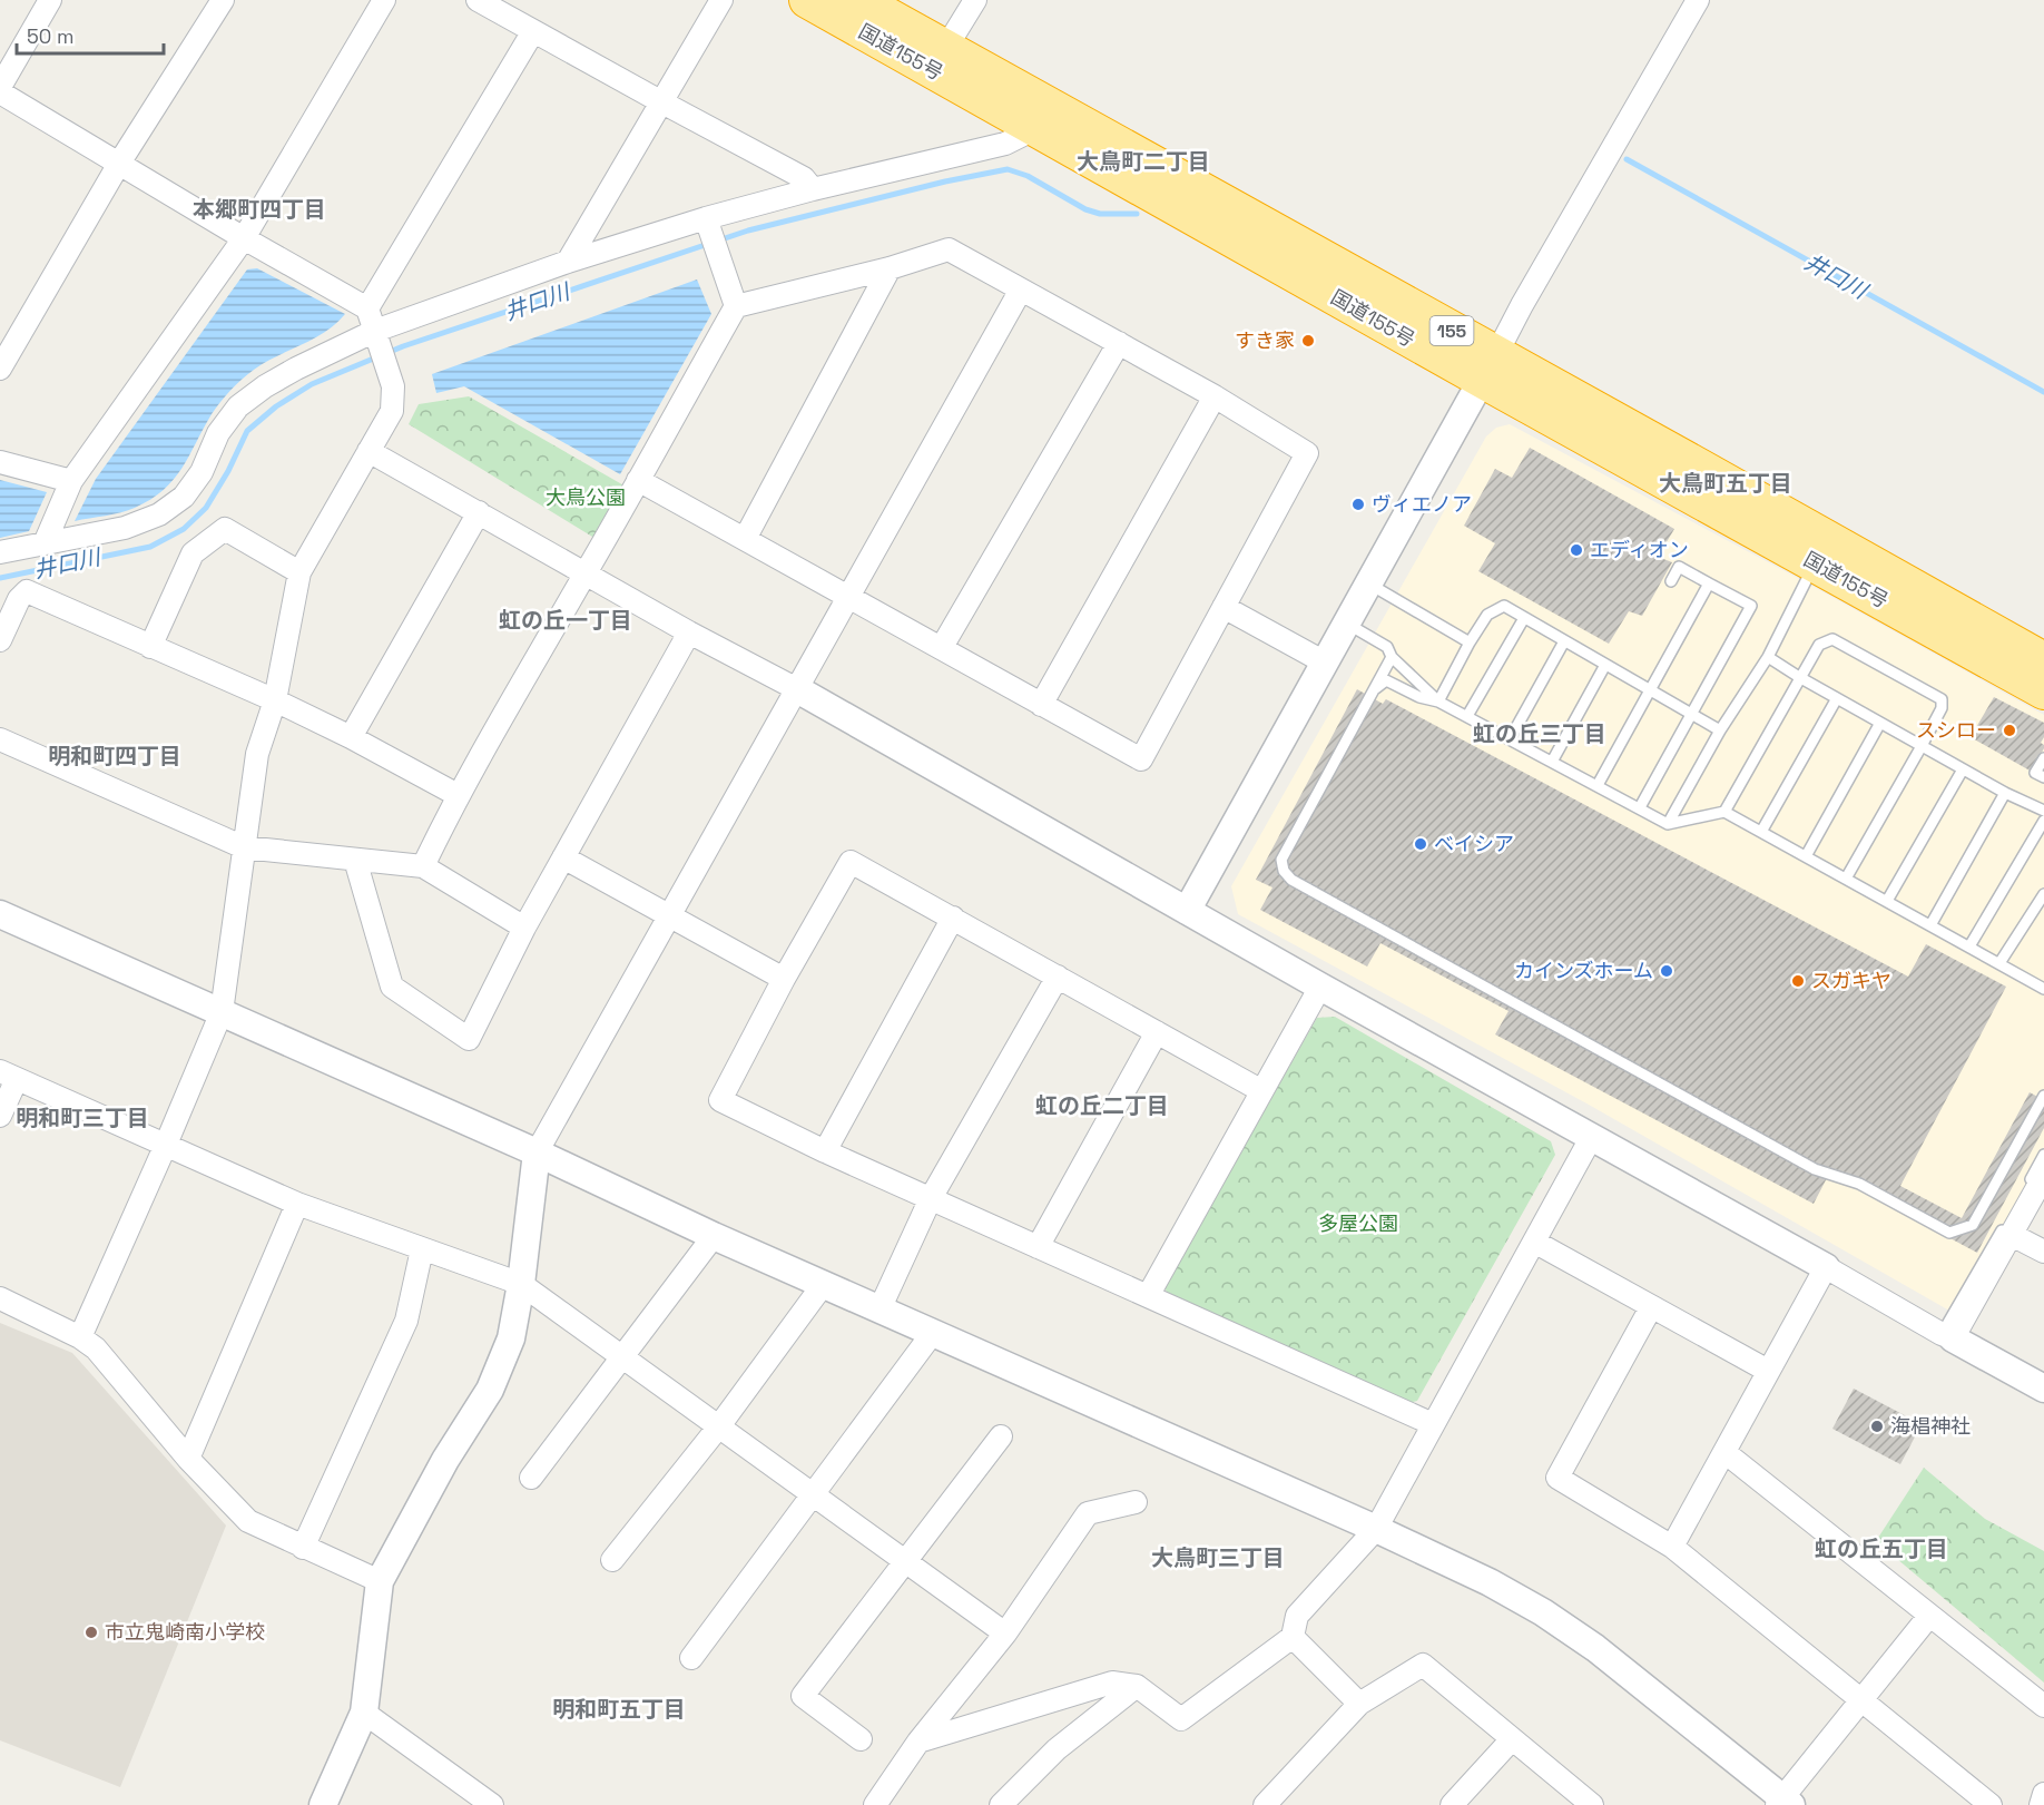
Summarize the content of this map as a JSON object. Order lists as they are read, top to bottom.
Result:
{
  "streets": {
    "highway": ["国道155号", "155"]
  },
  "districts": [
    "大鳥町二丁目",
    "本郷町四丁目",
    "大鳥町五丁目",
    "虹の丘一丁目",
    "虹の丘三丁目",
    "明和町四丁目",
    "虹の丘二丁目",
    "明和町三丁目",
    "虹の丘五丁目",
    "大鳥町三丁目",
    "明和町五丁目"
  ],
  "water": ["井口川"],
  "parks": ["大鳥公園", "多屋公園"],
  "places": [
    "すき家",
    "ヴィエノア",
    "エディオン",
    "スシロー",
    "ベイシア",
    "カインズホーム",
    "スガキヤ",
    "海椙神社",
    "市立鬼崎南小学校"
  ],
  "scale_bar": "50 m"
}
